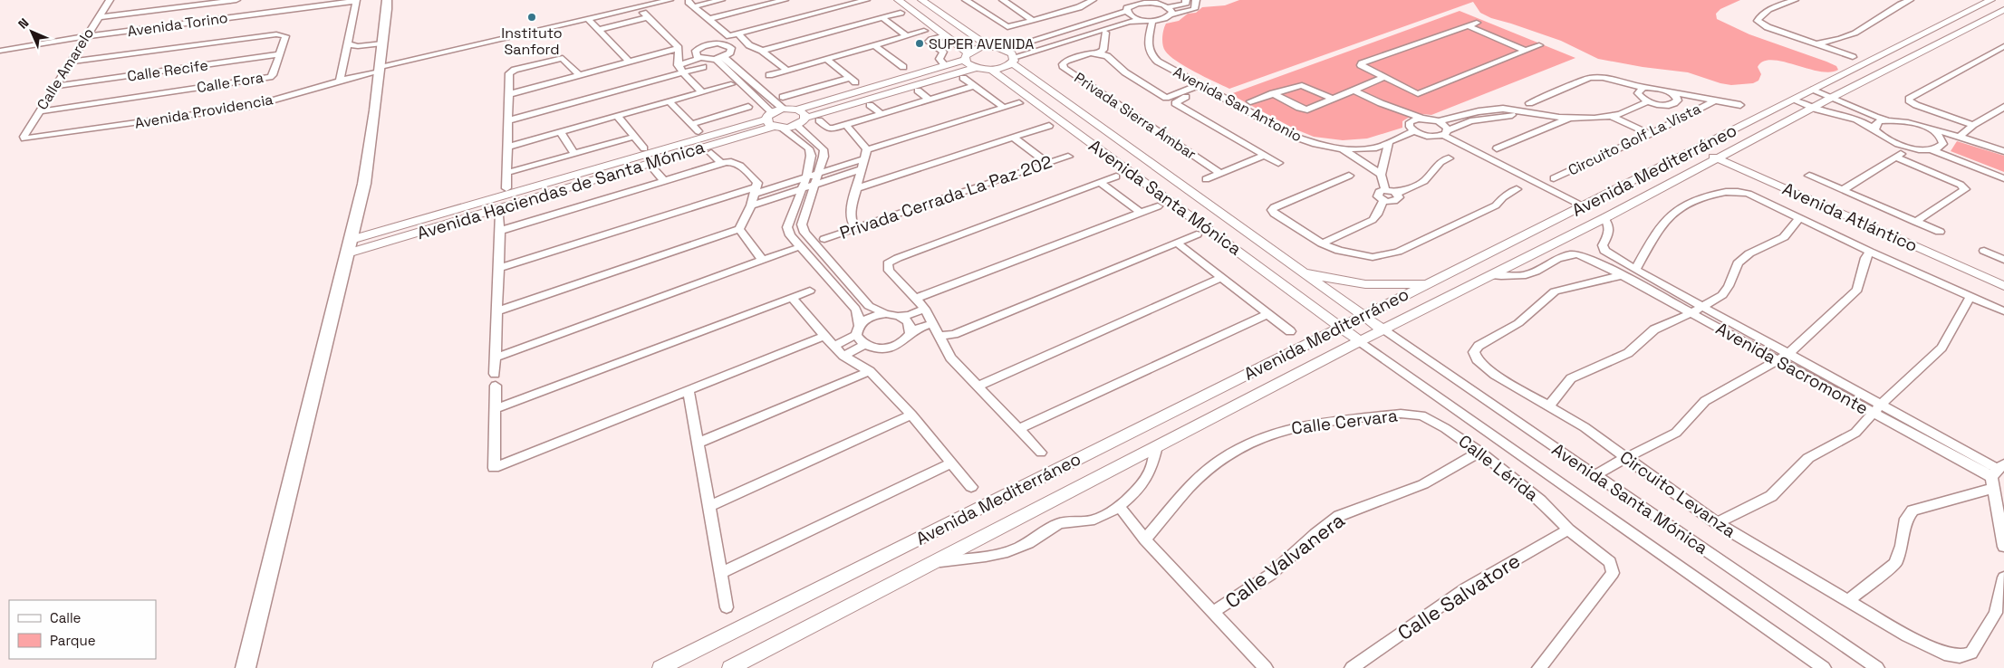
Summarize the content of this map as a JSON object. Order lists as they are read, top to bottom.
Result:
{
  "streets": {
    "street": [
      "Avenida Torino",
      "Calle Amarelo",
      "Calle Recife",
      "Calle Fora",
      "Avenida San Antonio",
      "Avenida Providencia",
      "Privada Sierra Ámbar",
      "Circuito Golf La Vista",
      "Avenida Mediterráneo",
      "Avenida Haciendas de Santa Mónica",
      "Privada Cerrada La Paz 202",
      "Avenida Santa Mónica",
      "Avenida Atlántico",
      "Avenida Sacromonte",
      "Calle Cervara",
      "Calle Lérida",
      "Circuito Levanza",
      "Calle Valvanera",
      "Calle Salvatore"
    ]
  },
  "crossings": [
    ["Avenida Torino", "Calle Amarelo"],
    ["Calle Amarelo", "Calle Recife"],
    ["Calle Amarelo", "Calle Fora"],
    ["Calle Amarelo", "Avenida Providencia"],
    ["Calle Recife", "Calle Fora"],
    ["Avenida San Antonio", "Privada Sierra Ámbar"],
    ["Avenida Mediterráneo", "Avenida Santa Mónica"],
    ["Avenida Mediterráneo", "Avenida Atlántico"],
    ["Avenida Mediterráneo", "Avenida Sacromonte"],
    ["Avenida Sacromonte", "Circuito Levanza"],
    ["Calle Cervara", "Calle Lérida"],
    ["Calle Lérida", "Calle Valvanera"],
    ["Calle Lérida", "Calle Salvatore"]
  ],
  "places": ["Instituto Sanford", "SUPER AVENIDA"],
  "legend": ["Calle", "Parque"],
  "north": "top left"
}
